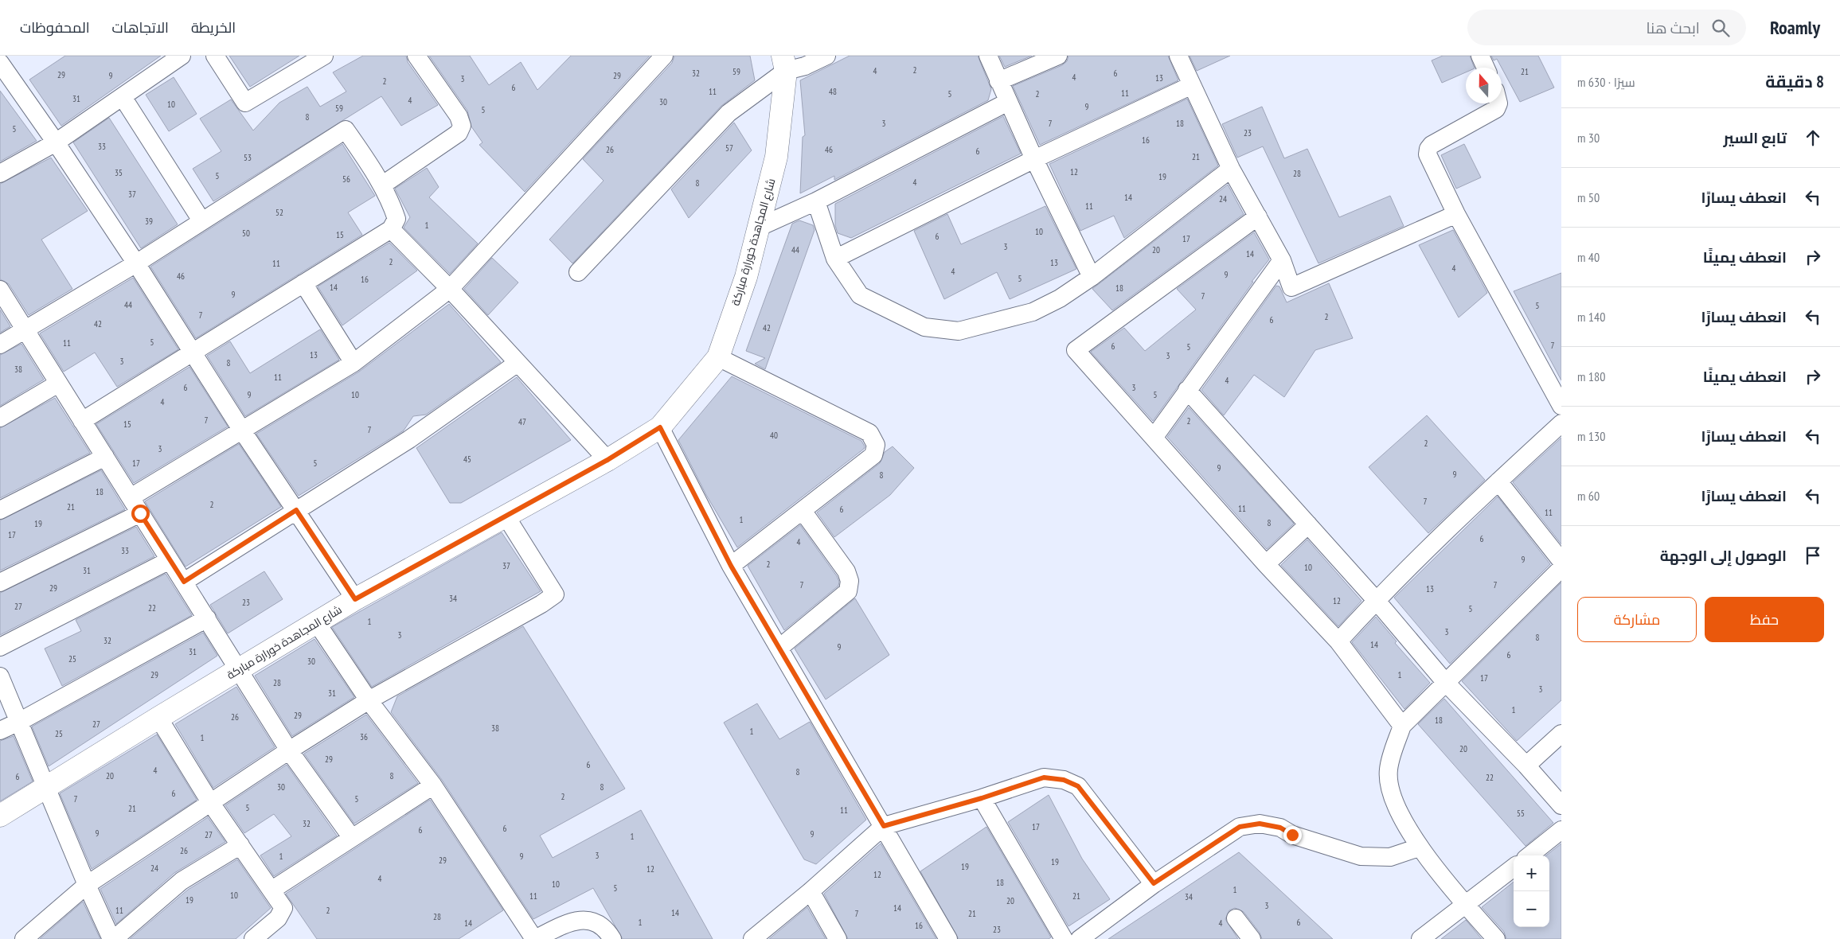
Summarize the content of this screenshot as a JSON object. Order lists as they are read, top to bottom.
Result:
{
  "streets": {
    "street": ["شارع المجاهدة خورارة مباركة"]
  },
  "house_numbers": [
    "2",
    "4",
    "59",
    "21",
    "32",
    "6",
    "29",
    "9",
    "29",
    "4",
    "13",
    "3",
    "2",
    "6",
    "11",
    "48",
    "11",
    "5",
    "2",
    "31",
    "4",
    "30",
    "10",
    "9",
    "59",
    "5",
    "8",
    "3",
    "7",
    "18",
    "5",
    "23",
    "16",
    "33",
    "57",
    "26",
    "46",
    "6",
    "21",
    "53",
    "12",
    "35",
    "28",
    "5",
    "19",
    "56",
    "4",
    "8",
    "37",
    "14",
    "24",
    "11",
    "52",
    "39",
    "1",
    "10",
    "50",
    "15",
    "6",
    "17",
    "3",
    "44",
    "20",
    "14",
    "2",
    "13",
    "11",
    "4",
    "4",
    "9",
    "46",
    "5",
    "16",
    "14",
    "18",
    "9",
    "7",
    "44",
    "5",
    "7",
    "2",
    "6",
    "42",
    "42",
    "5",
    "11",
    "7",
    "6",
    "5",
    "13",
    "3",
    "3",
    "8",
    "38",
    "11",
    "4",
    "6",
    "3",
    "9",
    "10",
    "5",
    "4",
    "7",
    "2",
    "47",
    "15",
    "7",
    "40",
    "2",
    "3",
    "45",
    "17",
    "5",
    "9",
    "9",
    "8",
    "18",
    "7",
    "2",
    "21",
    "11",
    "6",
    "11",
    "1",
    "8",
    "19",
    "17",
    "6",
    "4",
    "33",
    "9",
    "2",
    "37",
    "10",
    "31",
    "7",
    "7",
    "29",
    "13",
    "34",
    "12",
    "23",
    "27",
    "22",
    "5",
    "1",
    "3",
    "3",
    "8",
    "32",
    "14",
    "9",
    "31",
    "6",
    "25",
    "30",
    "29",
    "1",
    "17",
    "28",
    "3",
    "31",
    "1",
    "29",
    "26",
    "18",
    "27",
    "38",
    "1",
    "25",
    "36",
    "1",
    "20",
    "29",
    "6",
    "4",
    "8",
    "20",
    "8",
    "6",
    "22",
    "30",
    "8",
    "6",
    "2",
    "7",
    "5",
    "5",
    "21",
    "11",
    "55",
    "32",
    "17",
    "6",
    "6",
    "9",
    "9",
    "27",
    "1",
    "26",
    "3",
    "1",
    "9",
    "29",
    "19",
    "19",
    "24",
    "12",
    "12",
    "4",
    "18",
    "10",
    "5",
    "1",
    "10",
    "11",
    "21",
    "34",
    "19",
    "20",
    "3",
    "14",
    "11",
    "2",
    "14",
    "7",
    "21",
    "28",
    "1",
    "6",
    "14",
    "4",
    "16",
    "23"
  ],
  "north": "top",
  "page": {
    "header": "Roamly",
    "search": "ابحث هنا",
    "nav": ["الخريطة", "الاتجاهات", "المحفوظات"],
    "heading": ["8 دقيقة", "سيرًا · 630 m"],
    "list": [
      ["تابع السير", "30 m"],
      ["انعطف يسارًا", "50 m"],
      ["انعطف يمينًا", "40 m"],
      ["انعطف يسارًا", "140 m"],
      ["انعطف يمينًا", "180 m"],
      ["انعطف يسارًا", "130 m"],
      ["انعطف يسارًا", "60 m"],
      "الوصول إلى الوجهة"
    ],
    "buttons": ["حفظ", "مشاركة"],
    "map_buttons": ["+", "−"]
  }
}
